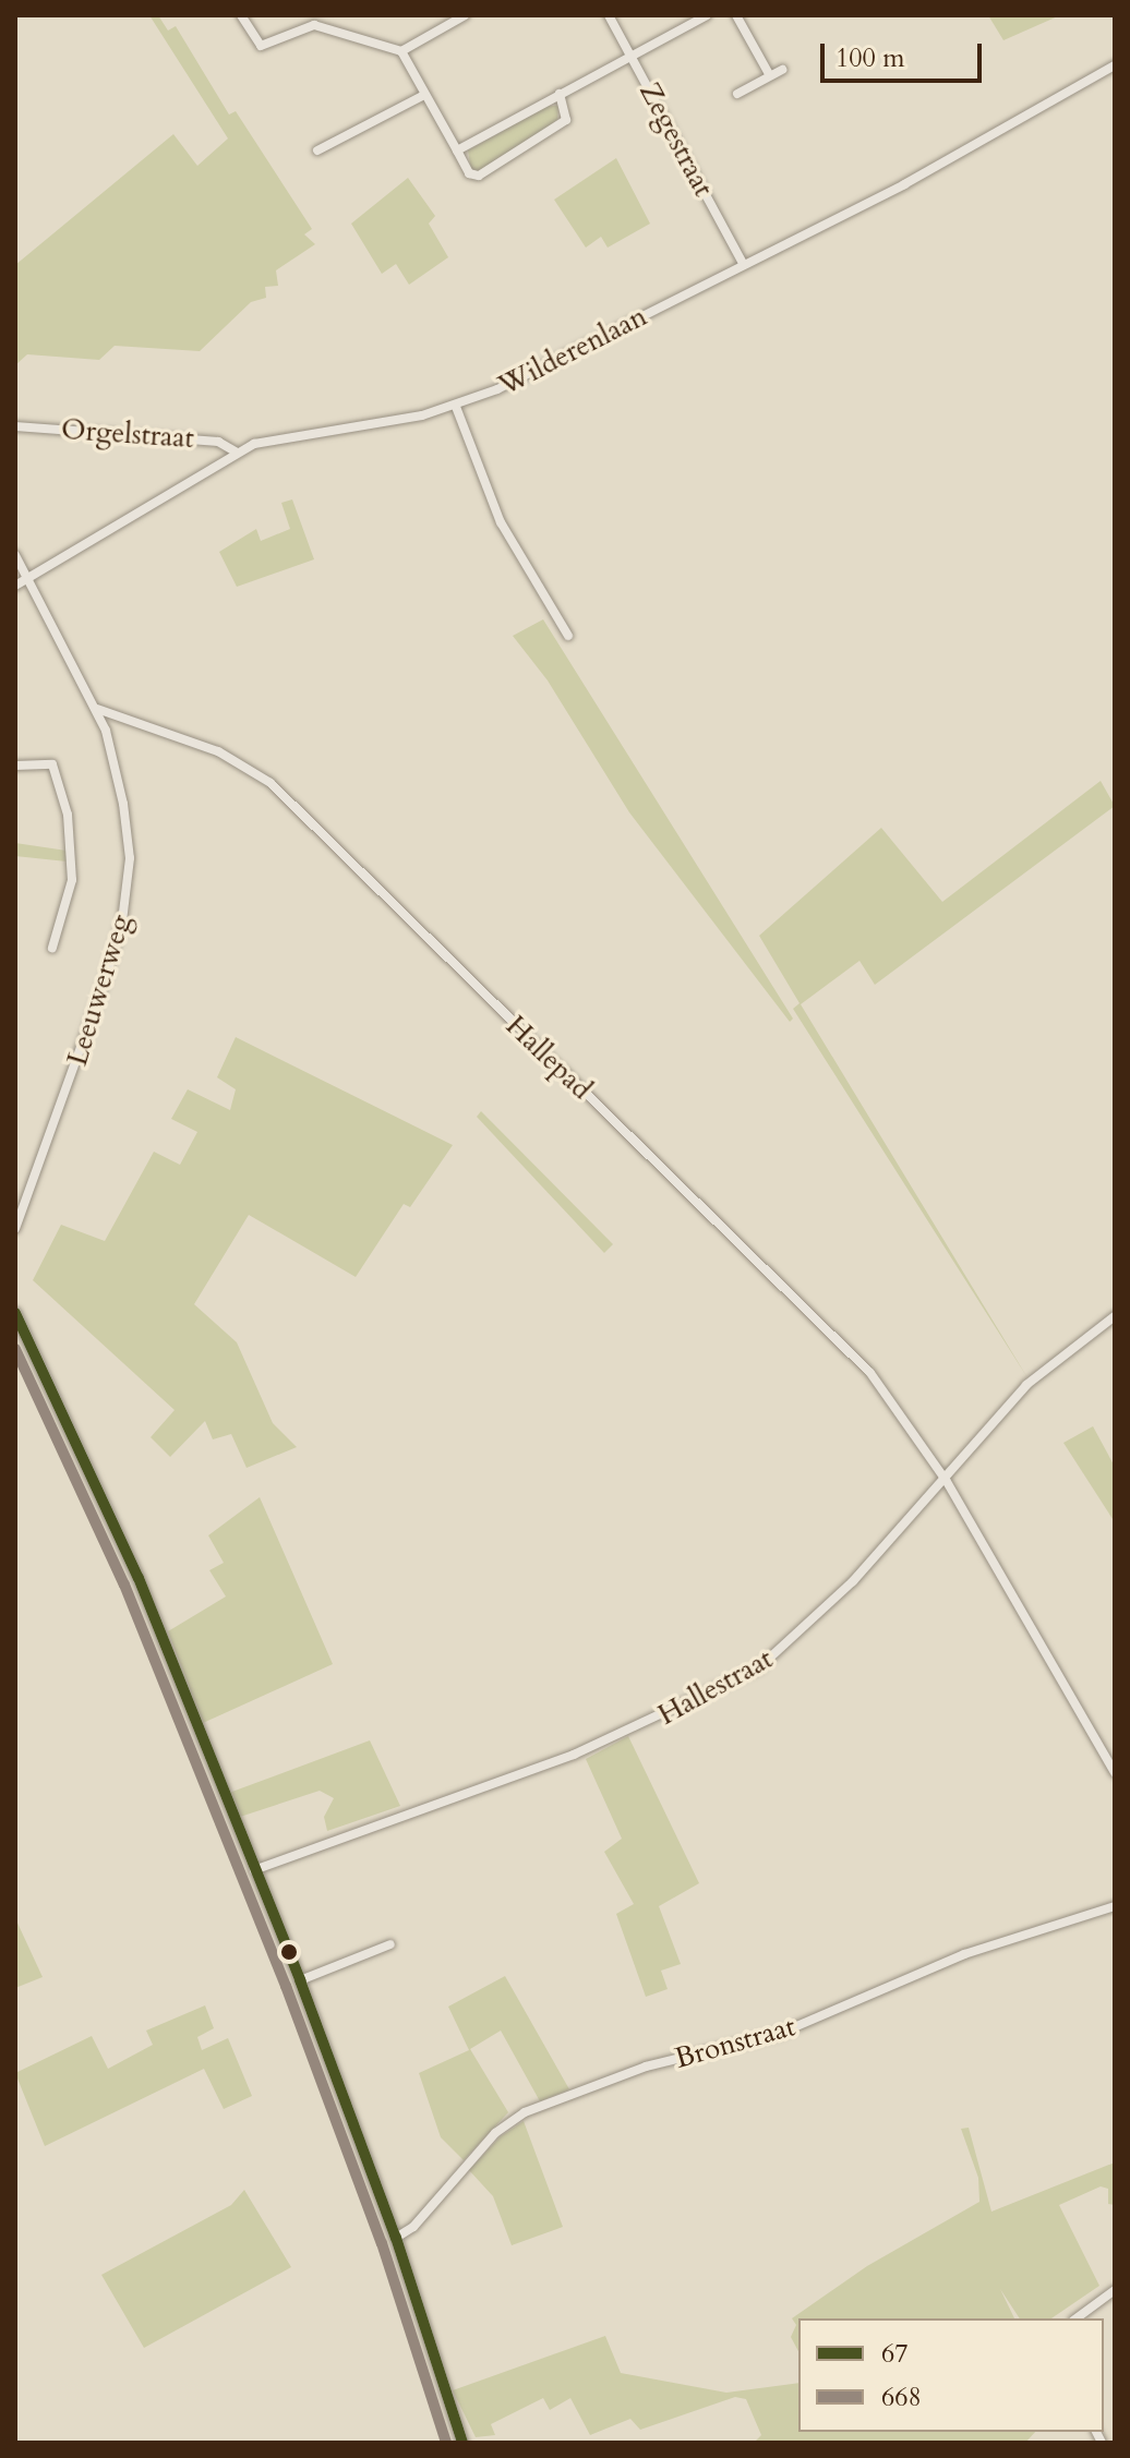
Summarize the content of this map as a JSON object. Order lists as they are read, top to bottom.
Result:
{
  "streets": {
    "street": [
      "Zegestraat",
      "Wilderenlaan",
      "Orgelstraat",
      "Leeuwerweg",
      "Hallepad",
      "Hallestraat",
      "Bronstraat"
    ]
  },
  "crossings": [
    ["Zegestraat", "Wilderenlaan"],
    ["Wilderenlaan", "Orgelstraat"],
    ["Wilderenlaan", "Leeuwerweg"],
    ["Leeuwerweg", "Hallepad"],
    ["Hallepad", "Hallestraat"]
  ],
  "lines": ["transit line 67", "transit line 668"],
  "legend": ["67", "668"],
  "scale_bar": "100 m"
}
